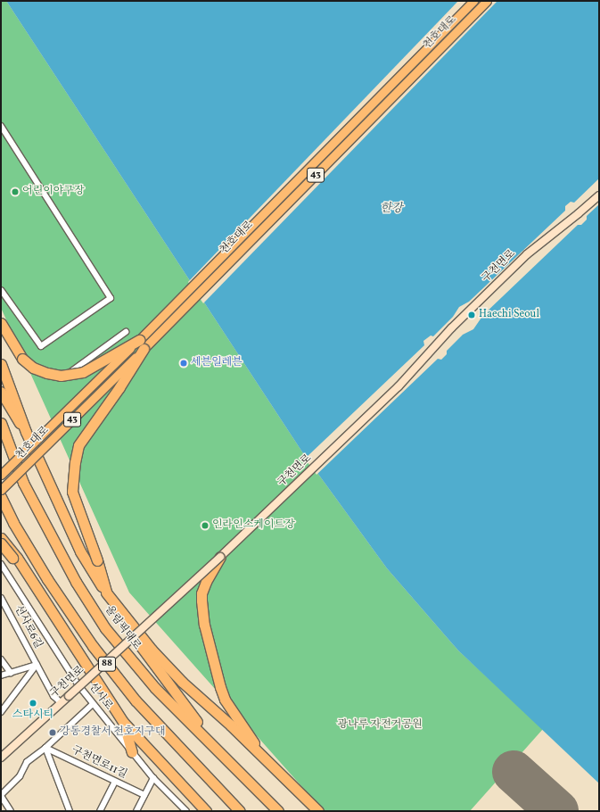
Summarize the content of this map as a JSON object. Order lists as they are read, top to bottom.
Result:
{
  "streets": {
    "highway": ["올림픽대로", "88"],
    "main road": ["천호대로", "43", "구천면로"],
    "street": ["선사로6길", "선사로", "구천면로11길"]
  },
  "crossings": [
    ["구천면로", "선사로6길"]
  ],
  "water": ["한강"],
  "parks": ["광나루 자전거공원"],
  "places": [
    "어린이야구장",
    "Haechi Seoul",
    "세븐일레븐",
    "인라인스케이트장",
    "스타시티",
    "강동경찰서 천호지구대"
  ]
}
